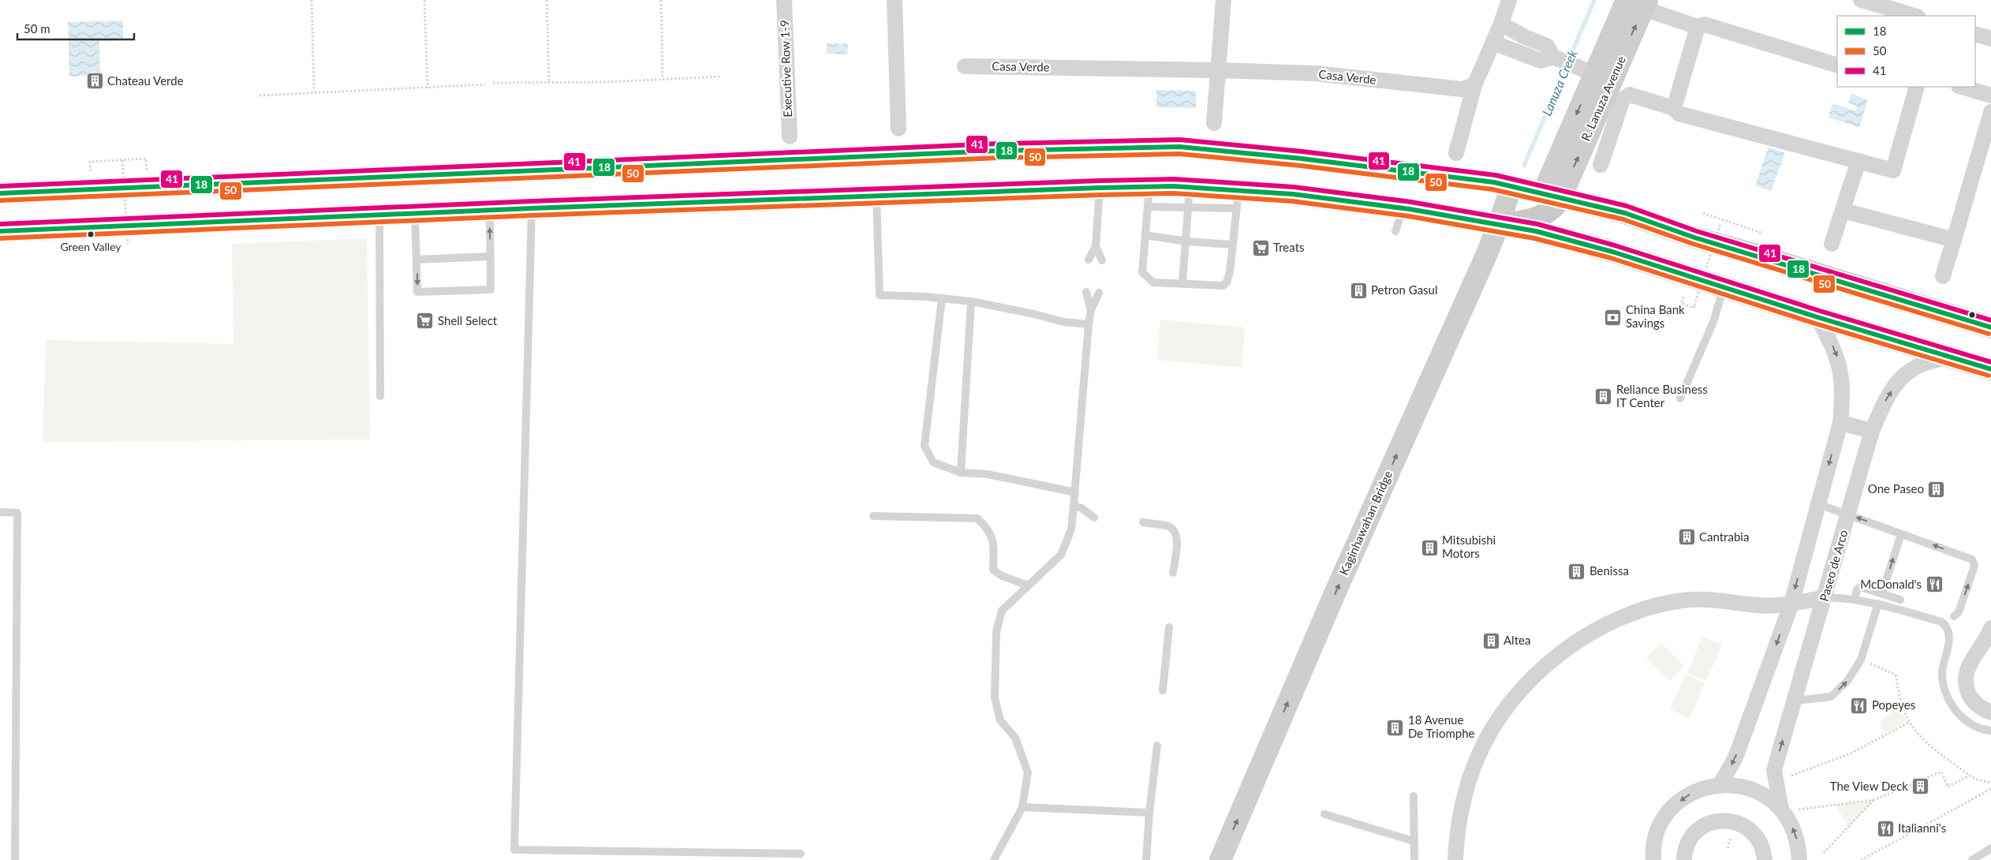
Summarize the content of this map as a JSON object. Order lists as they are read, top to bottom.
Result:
{
  "streets": {
    "main road": ["R. Lanuza Avenue", "Kaginhawahan Bridge"],
    "street": ["Casa Verde", "Executive Row 1-9", "Paseo de Arco"]
  },
  "one_way": ["Kaginhawahan Bridge"],
  "water": ["Lanuza Creek"],
  "places": {
    "building": [
      "Chateau Verde",
      "Petron Gasul",
      "Reliance Business IT Center",
      "One Paseo",
      "Cantrabia",
      "Mitsubishi Motors",
      "Benissa",
      "Altea",
      "18 Avenue De Triomphe",
      "The View Deck"
    ],
    "other": ["Green Valley"],
    "supermarket": ["Treats", "Shell Select"],
    "bank": ["China Bank Savings"],
    "restaurant": ["McDonald's", "Popeyes", "Italianni's"]
  },
  "lines": ["transit line 41", "transit line 18", "transit line 50"],
  "legend": ["18", "50", "41"],
  "scale_bar": "50 m"
}
